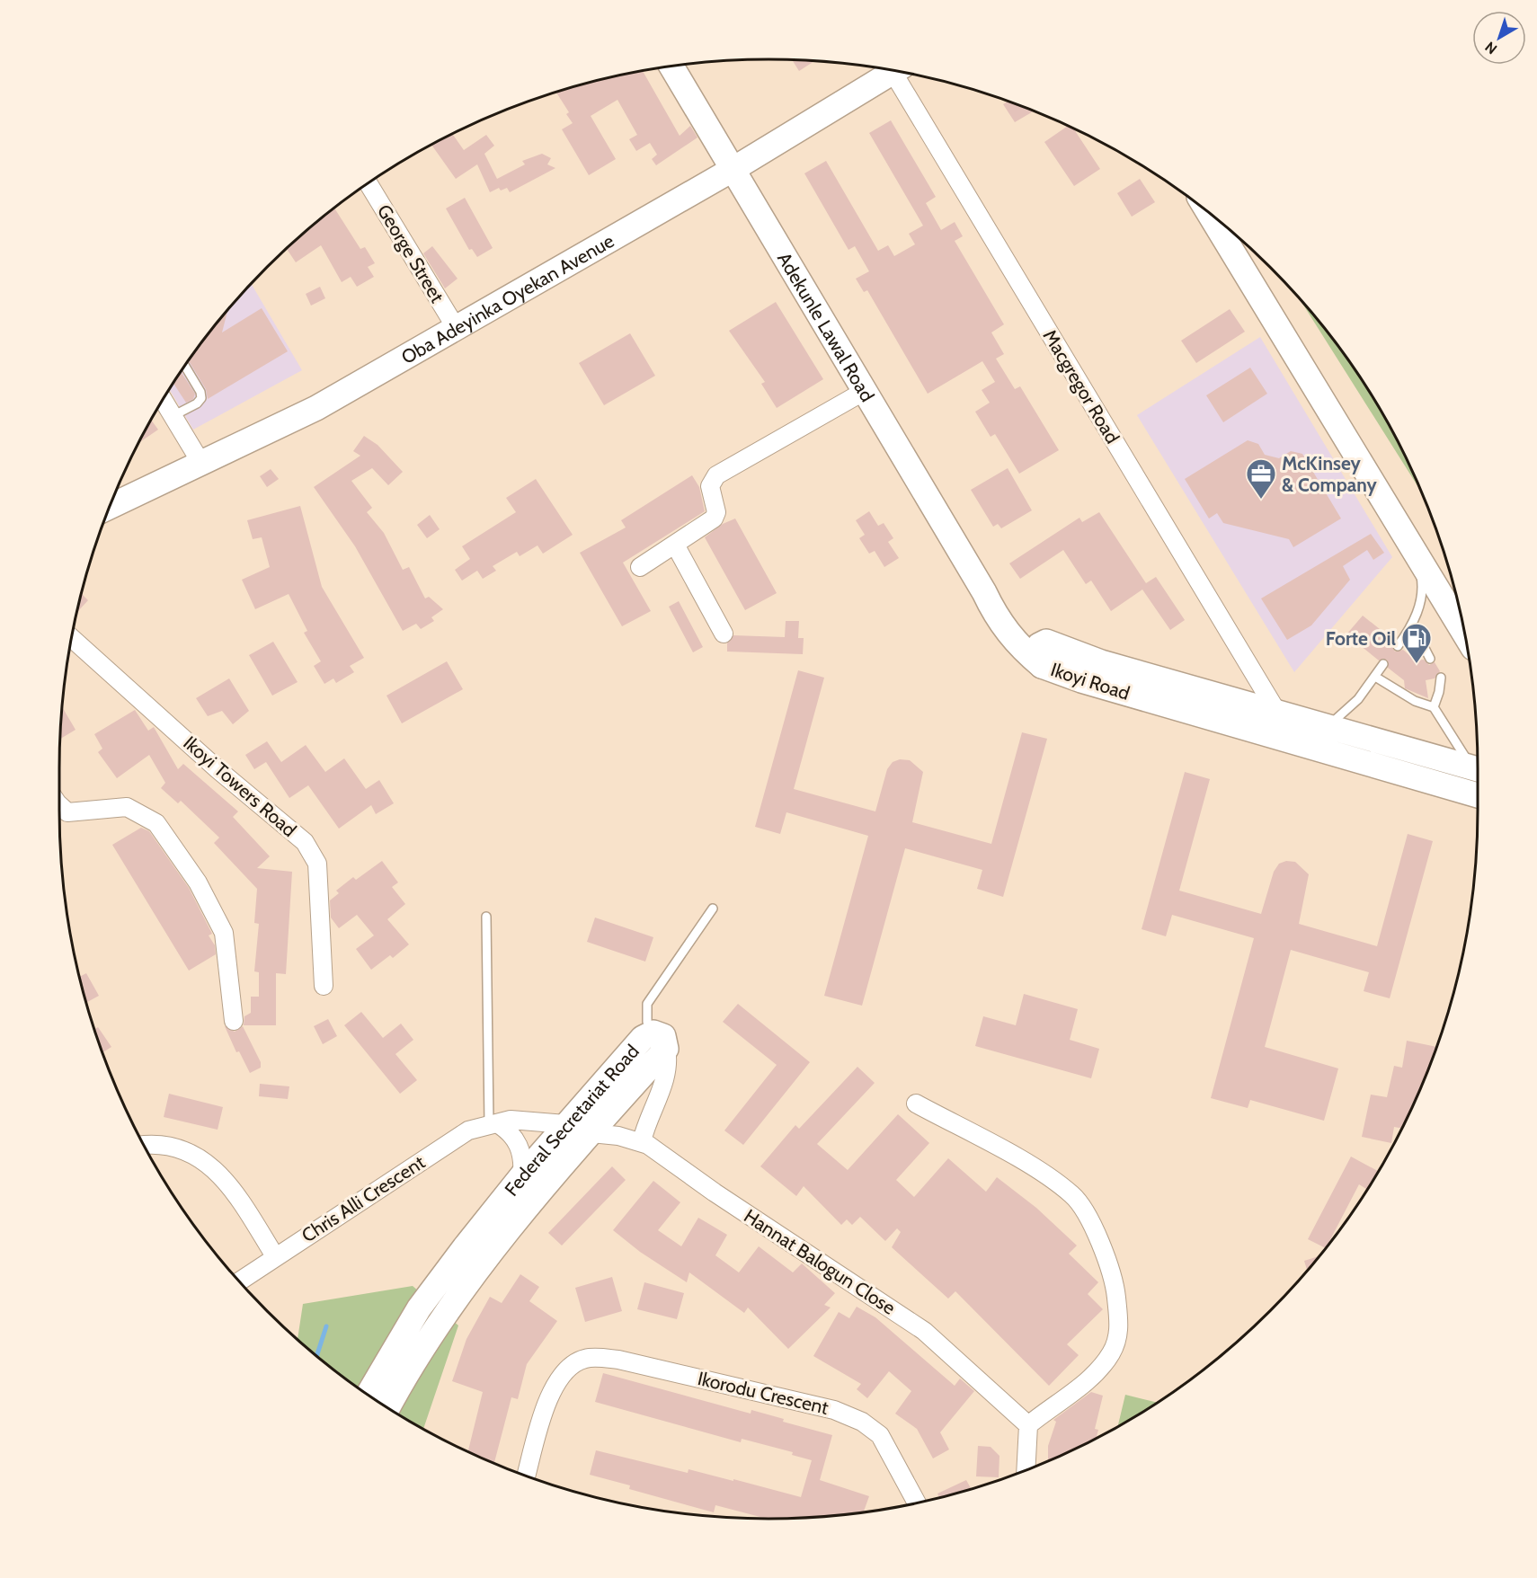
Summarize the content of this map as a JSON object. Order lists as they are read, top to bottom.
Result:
{
  "streets": {
    "main road": [
      "Oba Adeyinka Oyekan Avenue",
      "Adekunle Lawal Road",
      "Ikoyi Road",
      "Federal Secretariat Road"
    ],
    "street": [
      "George Street",
      "Macgregor Road",
      "Ikoyi Towers Road",
      "Chris Alli Crescent",
      "Hannat Balogun Close",
      "Ikorodu Crescent"
    ]
  },
  "crossings": [
    ["George Street", "Oba Adeyinka Oyekan Avenue"],
    ["Oba Adeyinka Oyekan Avenue", "Adekunle Lawal Road"],
    ["Adekunle Lawal Road", "Ikoyi Road"],
    ["Macgregor Road", "Ikoyi Road"],
    ["Federal Secretariat Road", "Chris Alli Crescent"],
    ["Federal Secretariat Road", "Hannat Balogun Close"]
  ],
  "places": {
    "office": ["McKinsey & Company"],
    "fuel station": ["Forte Oil"]
  },
  "north": "bottom left"
}
